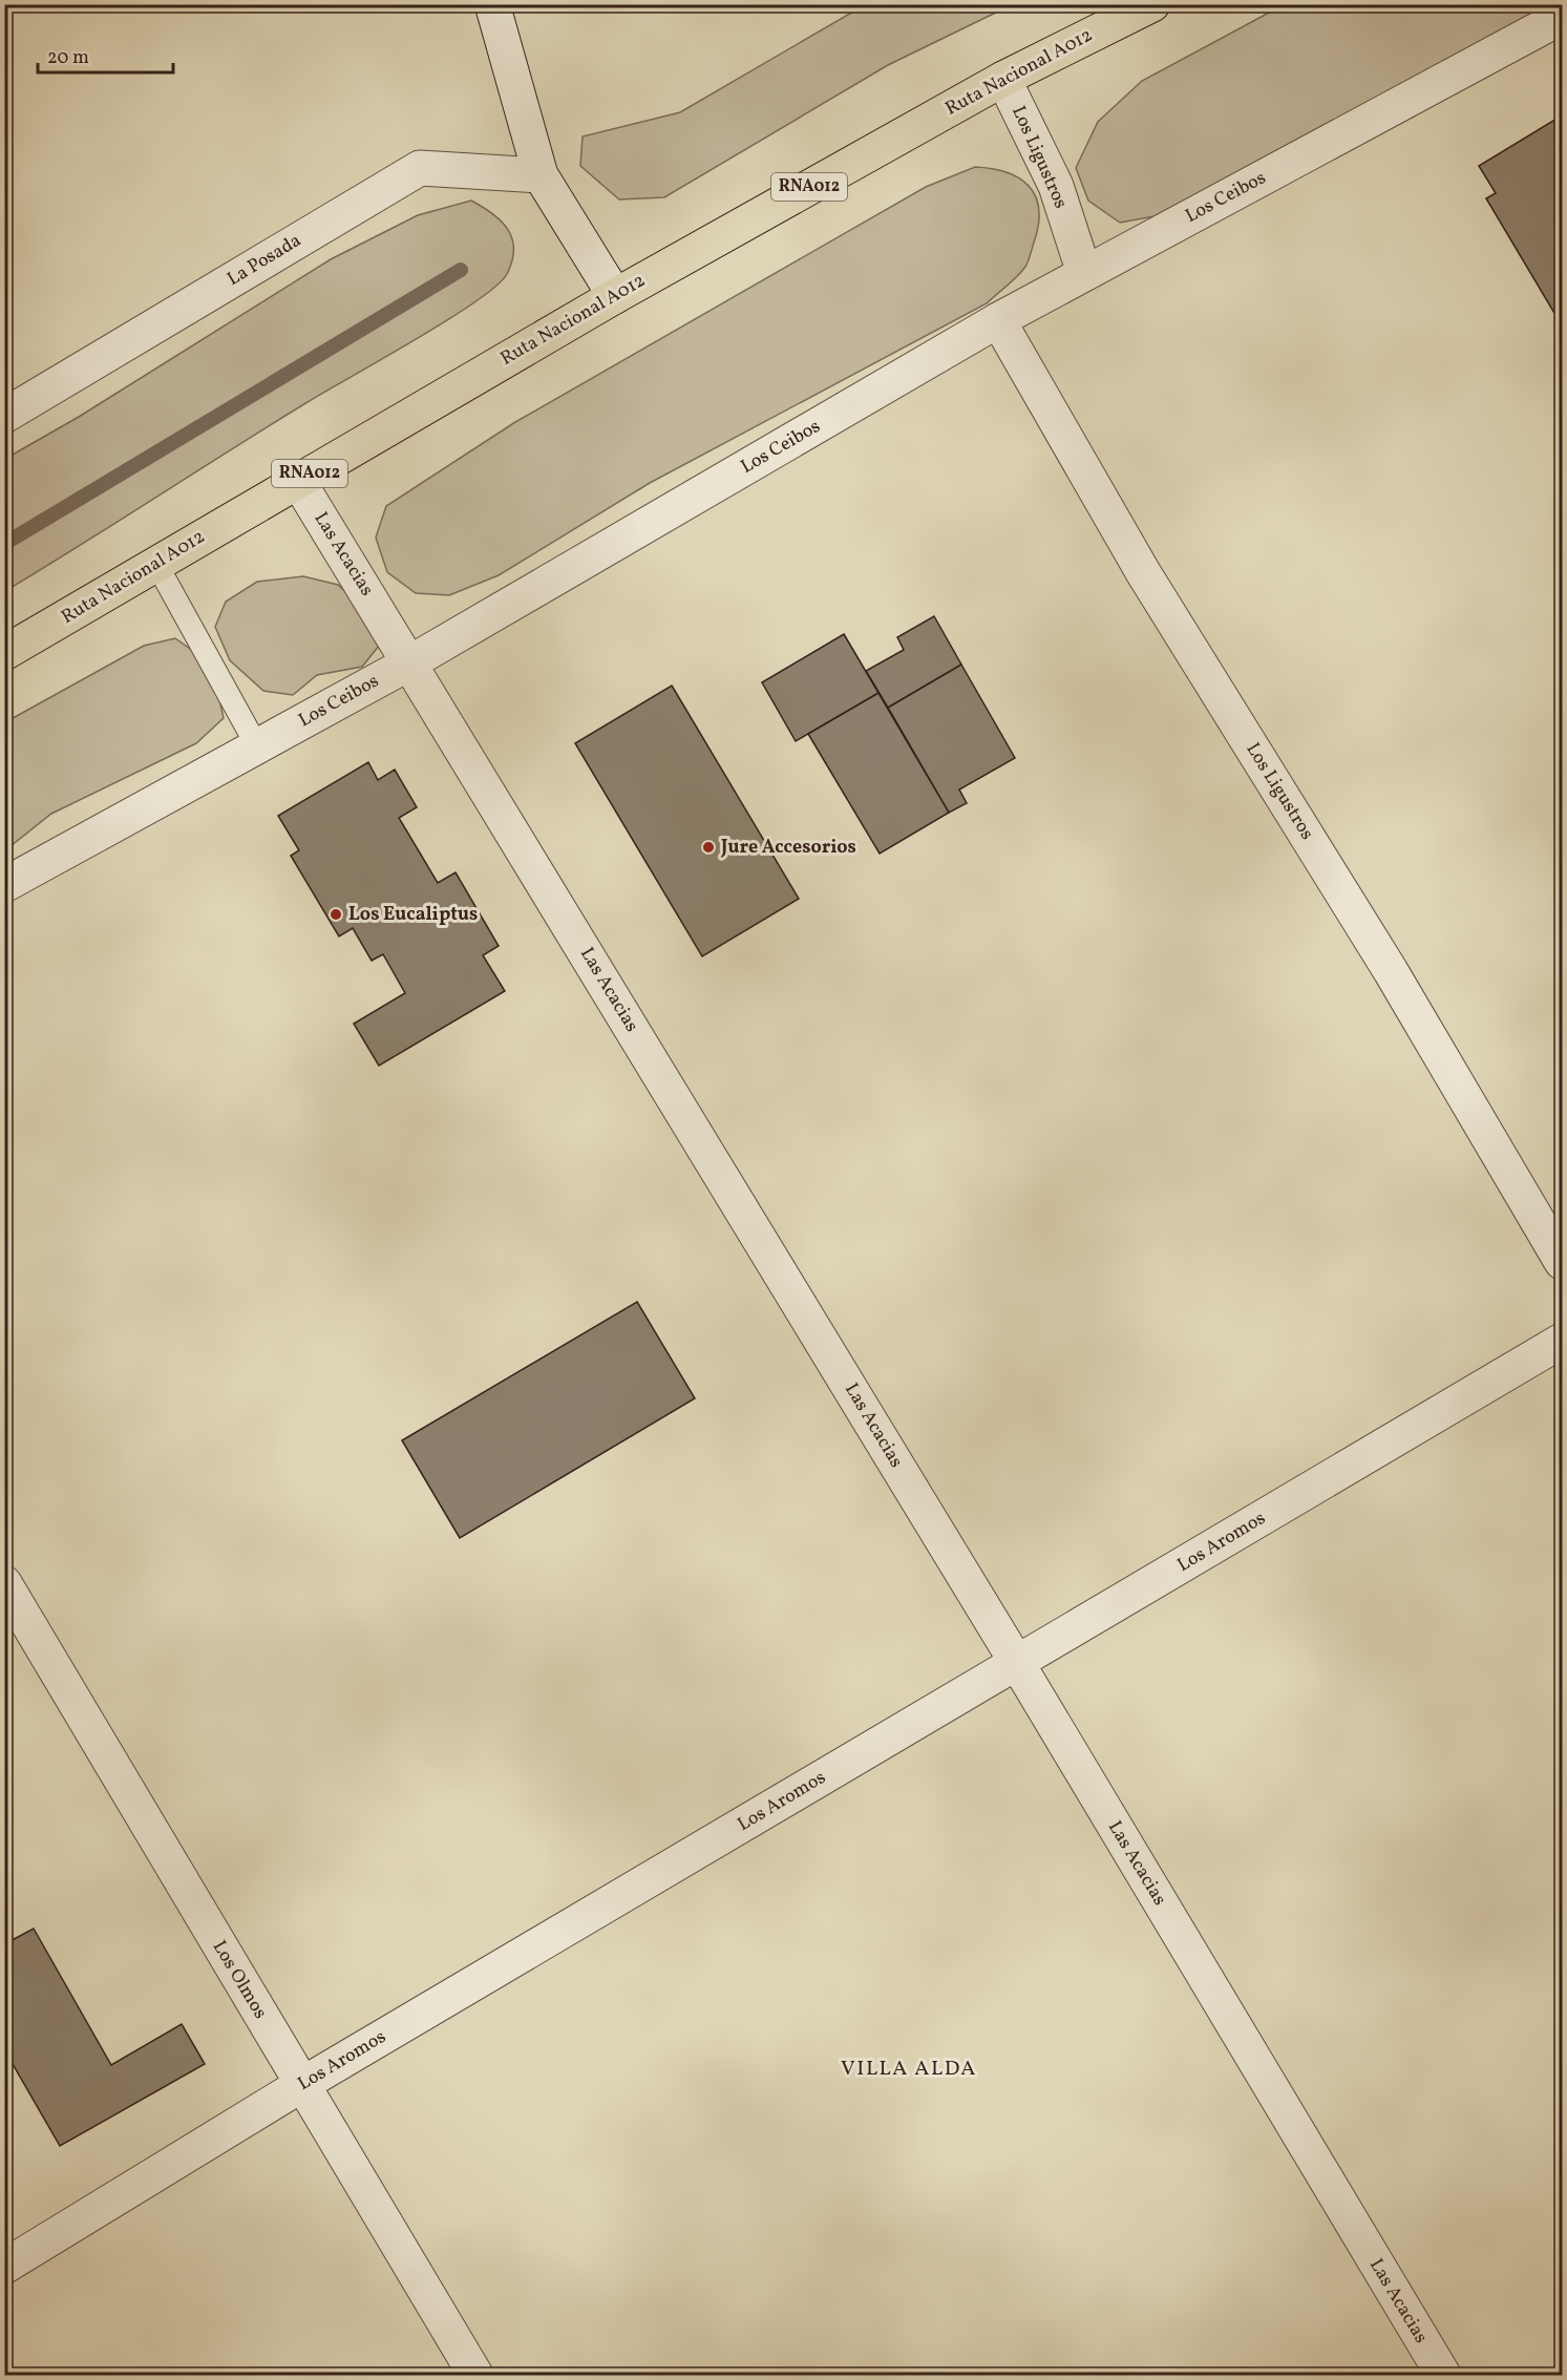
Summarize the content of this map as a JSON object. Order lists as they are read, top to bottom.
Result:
{
  "streets": {
    "highway": ["Ruta Nacional A012", "RNA012"],
    "street": [
      "Los Ligustros",
      "Los Ceibos",
      "La Posada",
      "Las Acacias",
      "Los Aromos",
      "Los Olmos"
    ]
  },
  "crossings": [
    ["Ruta Nacional A012", "Los Ligustros"],
    ["Ruta Nacional A012", "Las Acacias"],
    ["Los Ligustros", "Los Ceibos"],
    ["Los Ceibos", "Las Acacias"],
    ["Las Acacias", "Los Aromos"],
    ["Los Aromos", "Los Olmos"]
  ],
  "districts": ["VILLA ALDA"],
  "places": ["Jure Accesorios", "Los Eucaliptus"],
  "scale_bar": "20 m"
}
